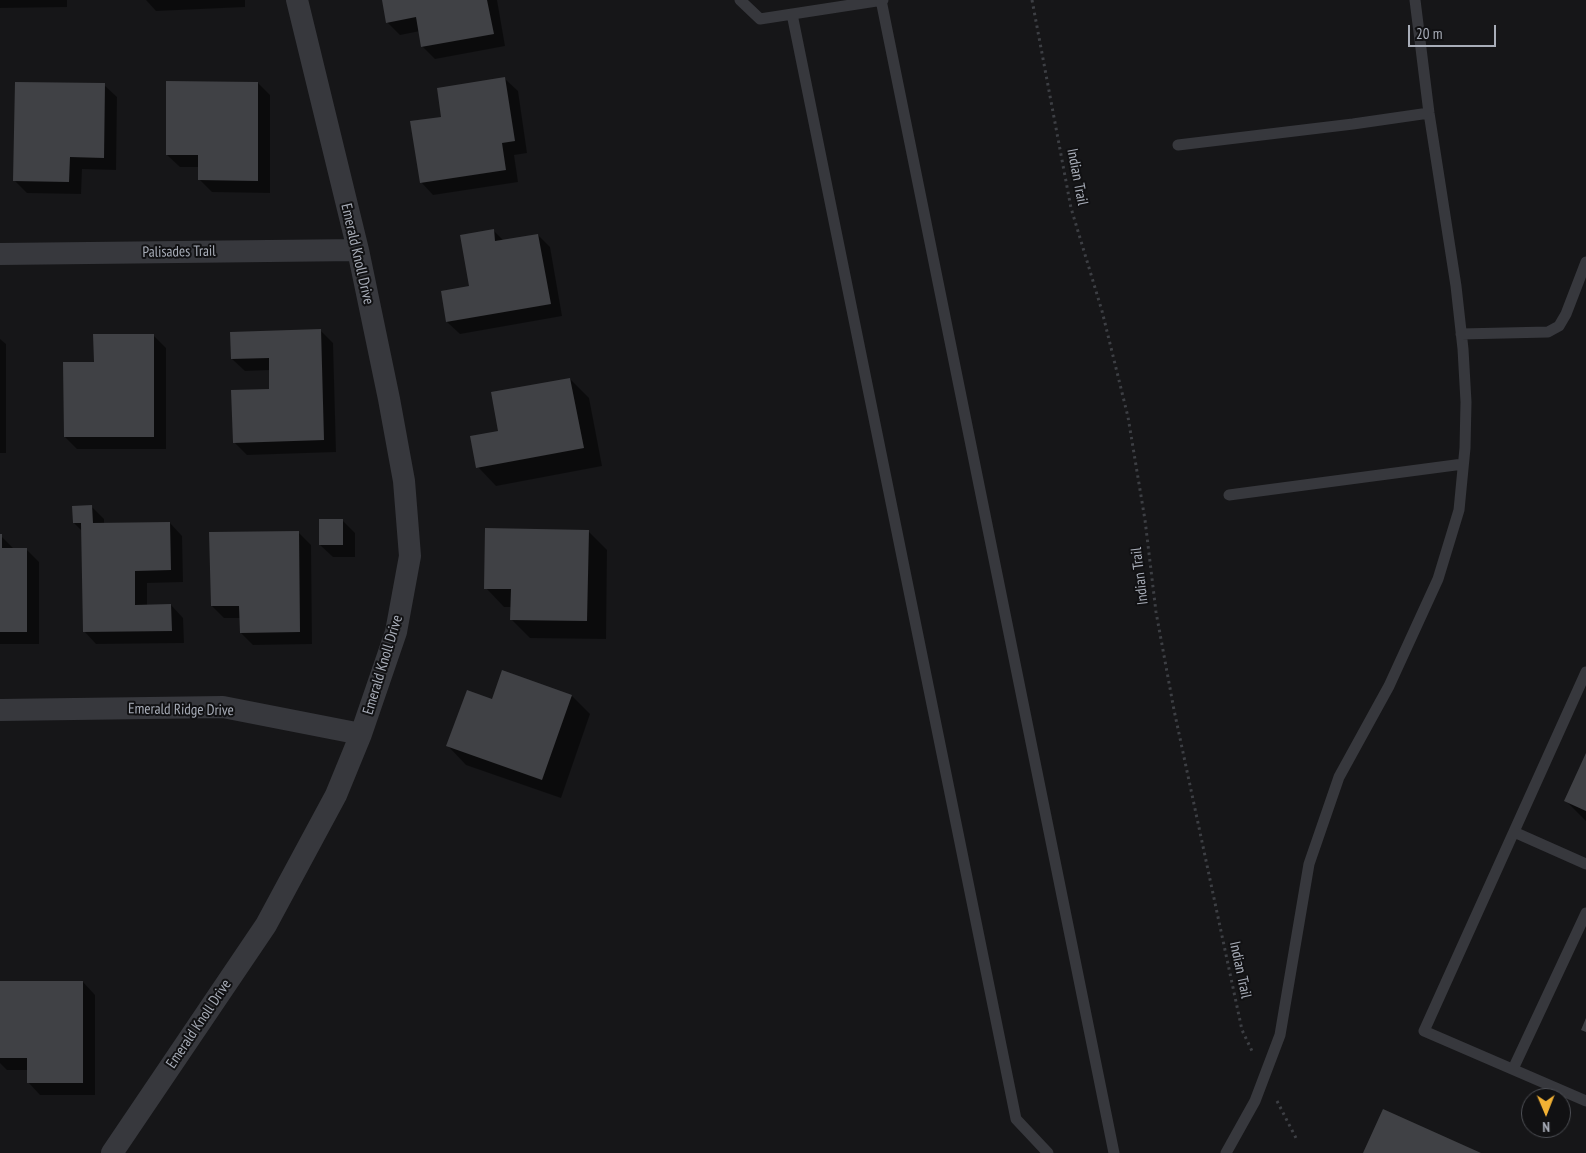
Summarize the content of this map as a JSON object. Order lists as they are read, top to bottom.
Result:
{
  "streets": {
    "street": ["Palisades Trail", "Emerald Knoll Drive", "Emerald Ridge Drive"],
    "path": ["Indian Trail"]
  },
  "crossings": [
    ["Palisades Trail", "Emerald Knoll Drive"],
    ["Emerald Knoll Drive", "Emerald Ridge Drive"]
  ],
  "scale_bar": "20 m",
  "north": "bottom"
}
